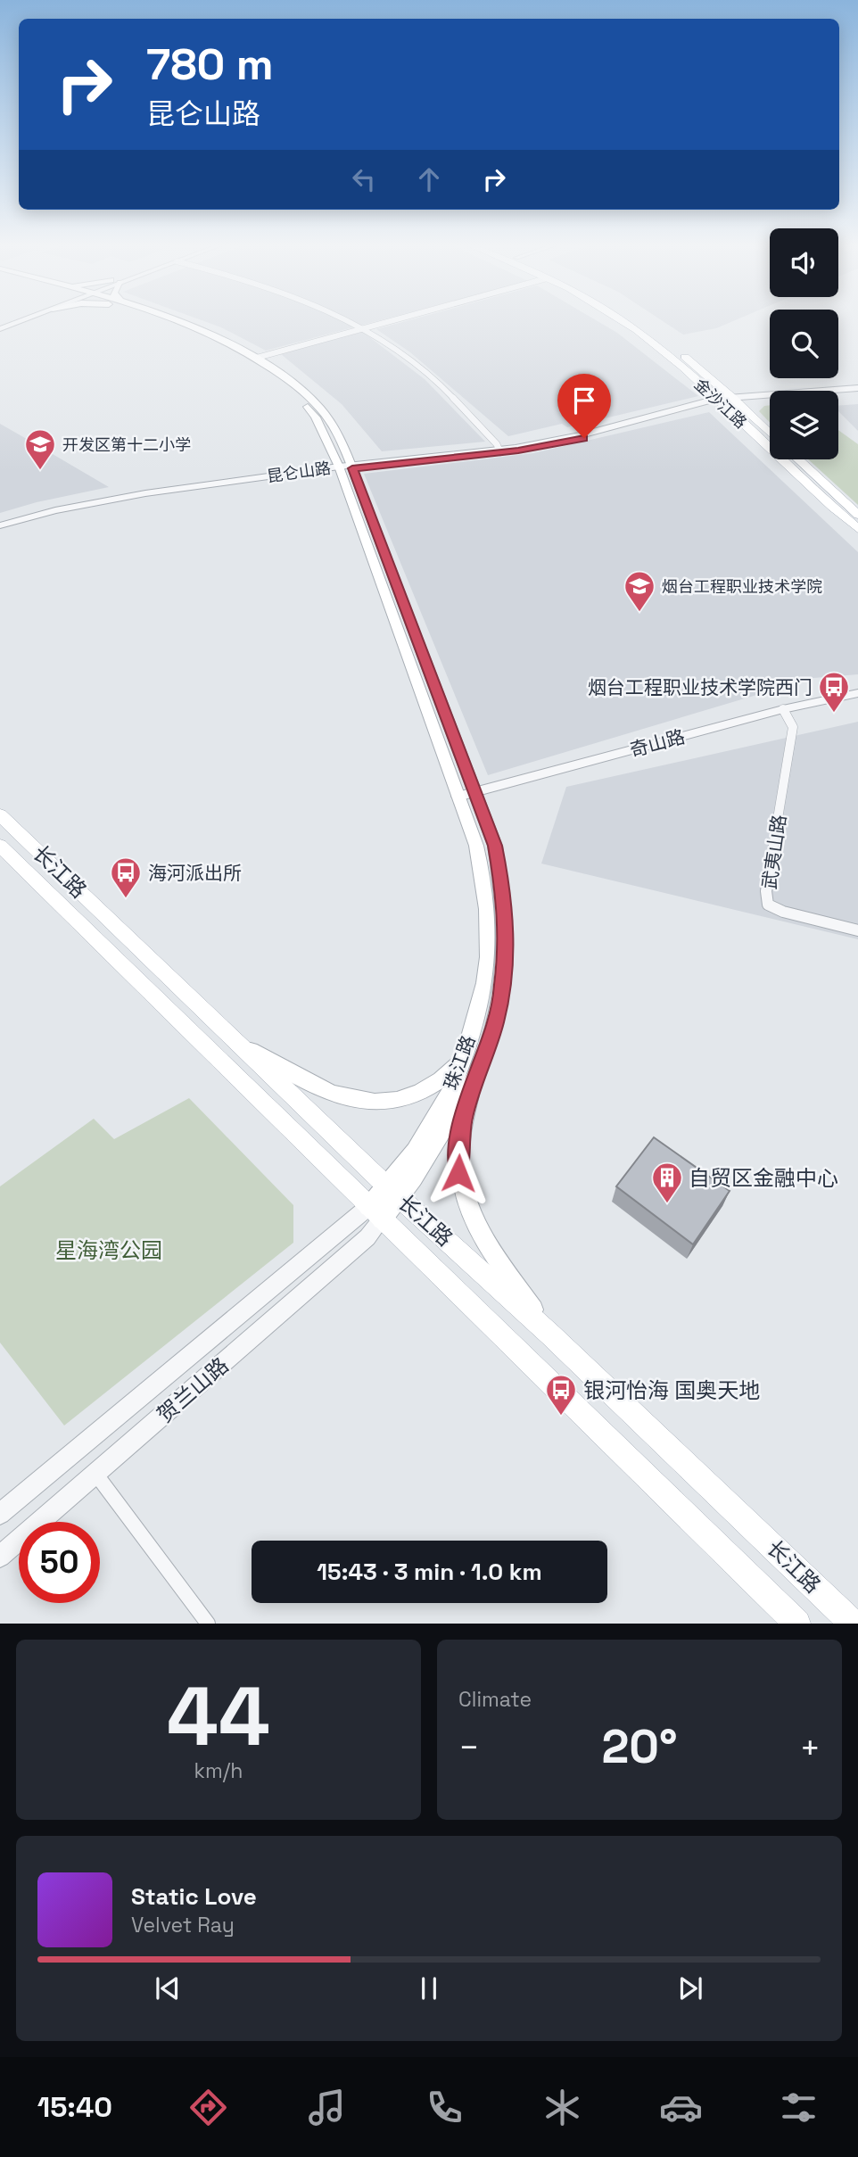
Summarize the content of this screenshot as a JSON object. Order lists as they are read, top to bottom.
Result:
{
  "streets": {
    "main road": ["金沙江路", "长江路", "珠江路"],
    "street": [
      "昆仑山路",
      "奇山路",
      "武夷山路",
      "贺兰山路"
    ]
  },
  "crossings": [
    ["金沙江路", "昆仑山路"],
    ["昆仑山路", "珠江路"],
    ["奇山路", "武夷山路"],
    ["奇山路", "珠江路"],
    ["长江路", "珠江路"],
    ["长江路", "贺兰山路"]
  ],
  "parks": ["星海湾公园"],
  "places": {
    "school or university": ["开发区第十二小学", "烟台工程职业技术学院"],
    "bus stop": ["烟台工程职业技术学院西门", "海河派出所", "银河怡海 国奥天地"],
    "building": ["自贸区金融中心"]
  },
  "page": {
    "turn": ["780 m", "昆仑山路"],
    "limit": "50",
    "trip": "15:43 · 3 min · 1.0 km",
    "tile": [
      ["44", "km/h"],
      "Climate"
    ],
    "heat": ["−", "20°", "+"],
    "song": ["Static Love", "Velvet Ray"],
    "tabs": "15:40"
  }
}
